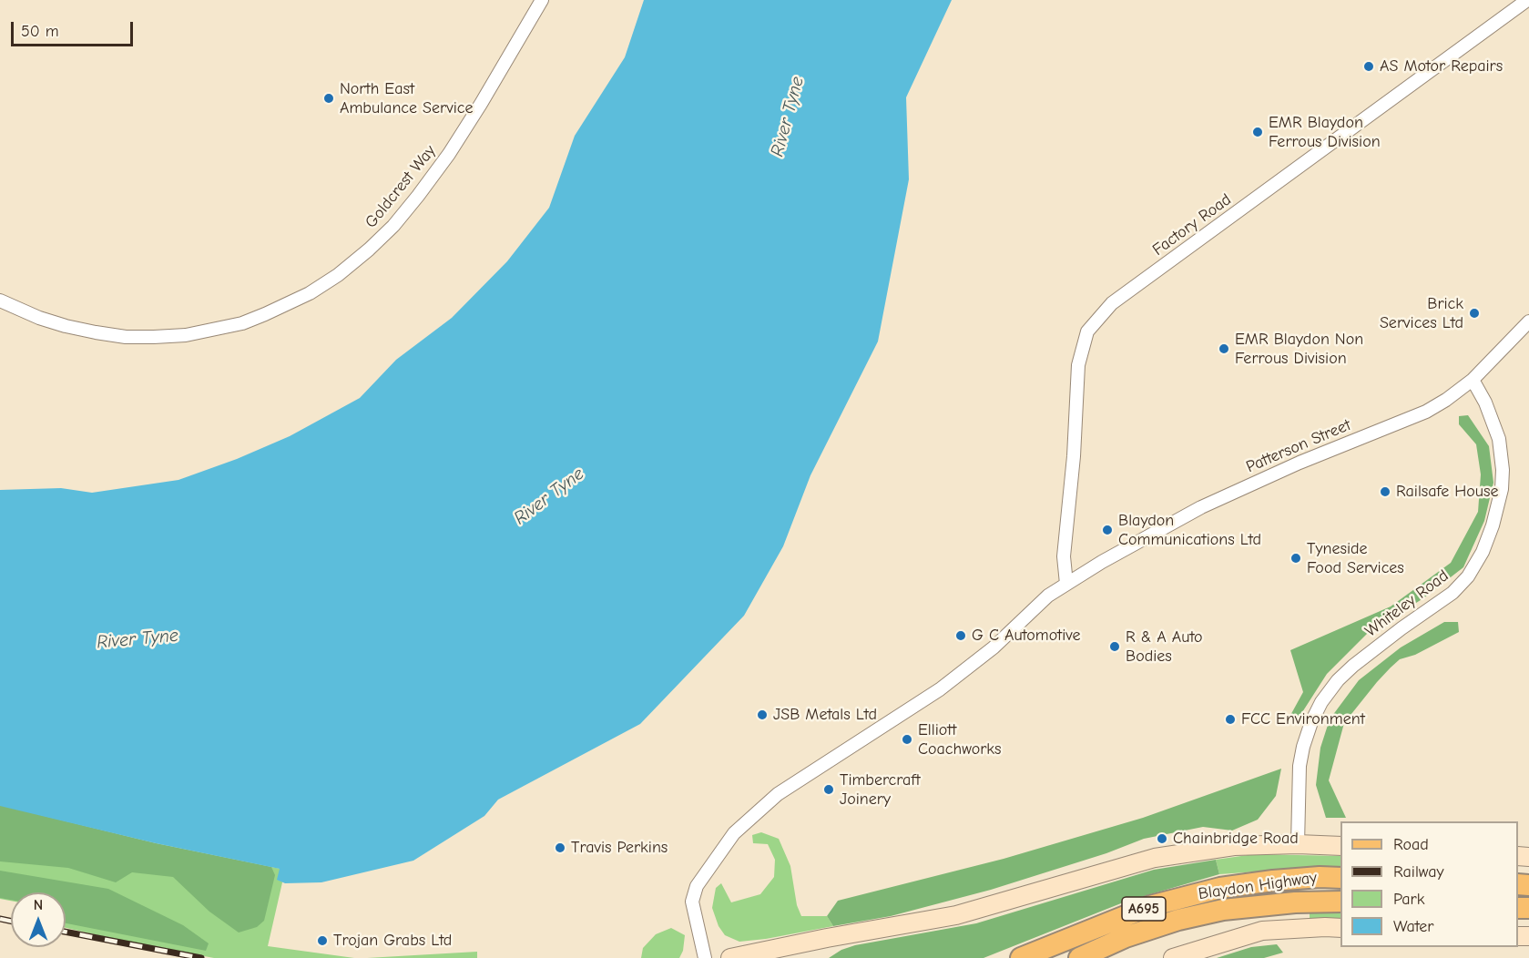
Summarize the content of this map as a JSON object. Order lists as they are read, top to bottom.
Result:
{
  "streets": {
    "main road": ["Blaydon Highway", "A695"],
    "street": [
      "Goldcrest Way",
      "Factory Road",
      "Patterson Street",
      "Whiteley Road"
    ]
  },
  "crossings": [
    ["Factory Road", "Patterson Street"],
    ["Patterson Street", "Whiteley Road"]
  ],
  "water": ["River Tyne"],
  "places": [
    "AS Motor Repairs",
    "North East Ambulance Service",
    "EMR Blaydon Ferrous Division",
    "Brick Services Ltd",
    "EMR Blaydon Non Ferrous Division",
    "Railsafe House",
    "Blaydon Communications Ltd",
    "Tyneside Food Services",
    "G C Automotive",
    "R & A Auto Bodies",
    "JSB Metals Ltd",
    "FCC Environment",
    "Elliott Coachworks",
    "Timbercraft Joinery",
    "Chainbridge Road",
    "Travis Perkins",
    "Trojan Grabs Ltd"
  ],
  "legend": [
    "Road",
    "Railway",
    "Park",
    "Water"
  ],
  "scale_bar": "50 m",
  "north": "top"
}
